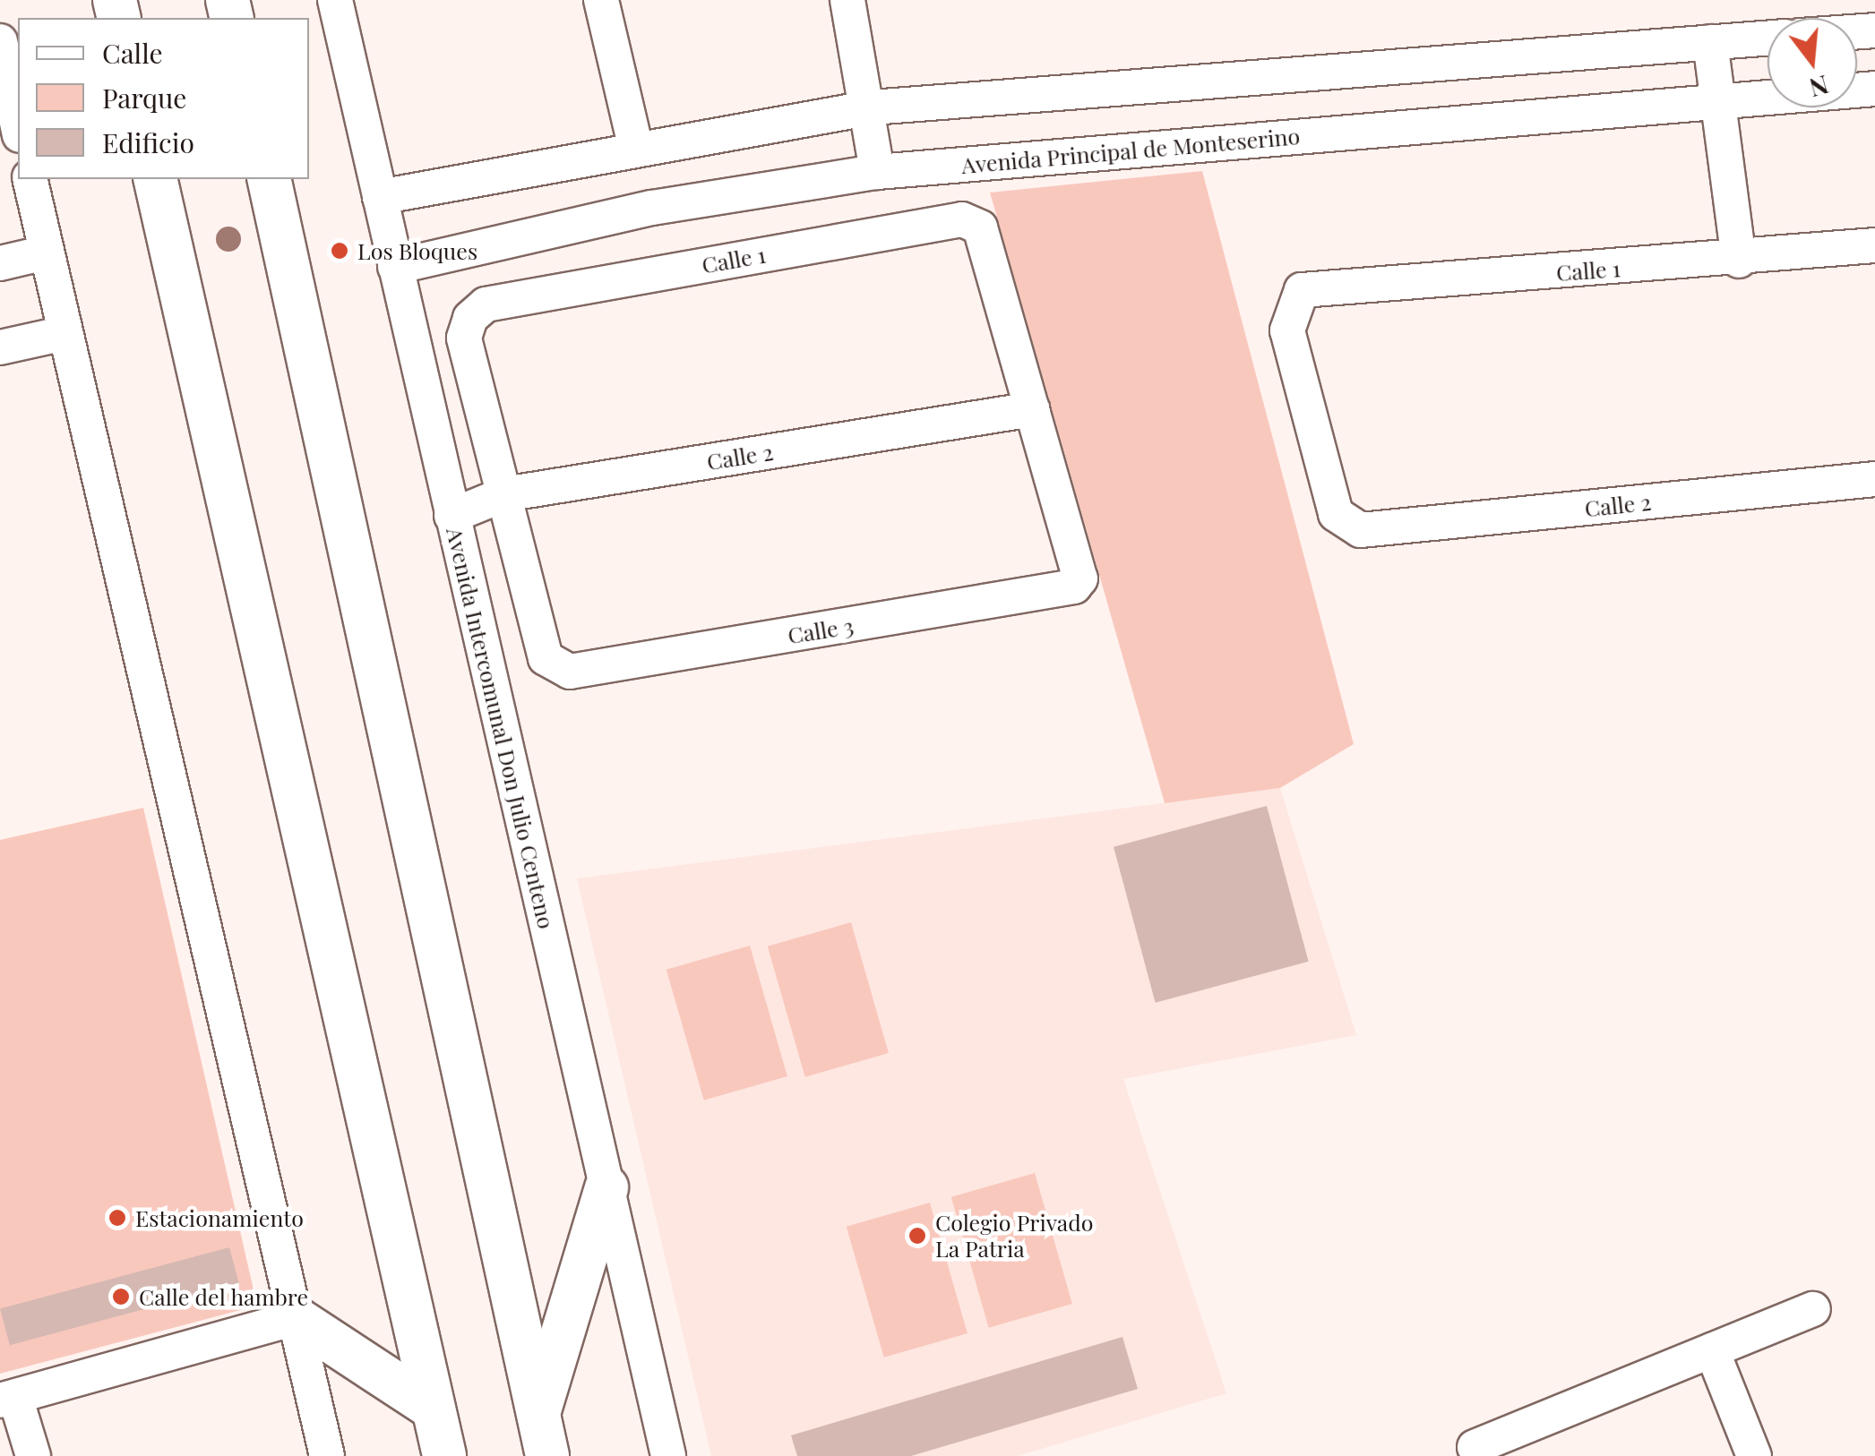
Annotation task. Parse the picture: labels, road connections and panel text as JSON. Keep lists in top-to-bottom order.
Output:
{
  "streets": {
    "street": [
      "Avenida Principal de Monteserino",
      "Calle 1",
      "Calle 2",
      "Calle 3",
      "Avenida Intercomunal Don Julio Centeno"
    ]
  },
  "crossings": [
    ["Avenida Principal de Monteserino", "Avenida Intercomunal Don Julio Centeno"],
    ["Calle 1", "Calle 2"],
    ["Calle 1", "Calle 3"],
    ["Calle 2", "Calle 3"],
    ["Calle 2", "Avenida Intercomunal Don Julio Centeno"]
  ],
  "places": [
    "Los Bloques",
    "Estacionamiento",
    "Colegio Privado La Patria",
    "Calle del hambre"
  ],
  "legend": ["Calle", "Parque", "Edificio"],
  "north": "bottom"
}
